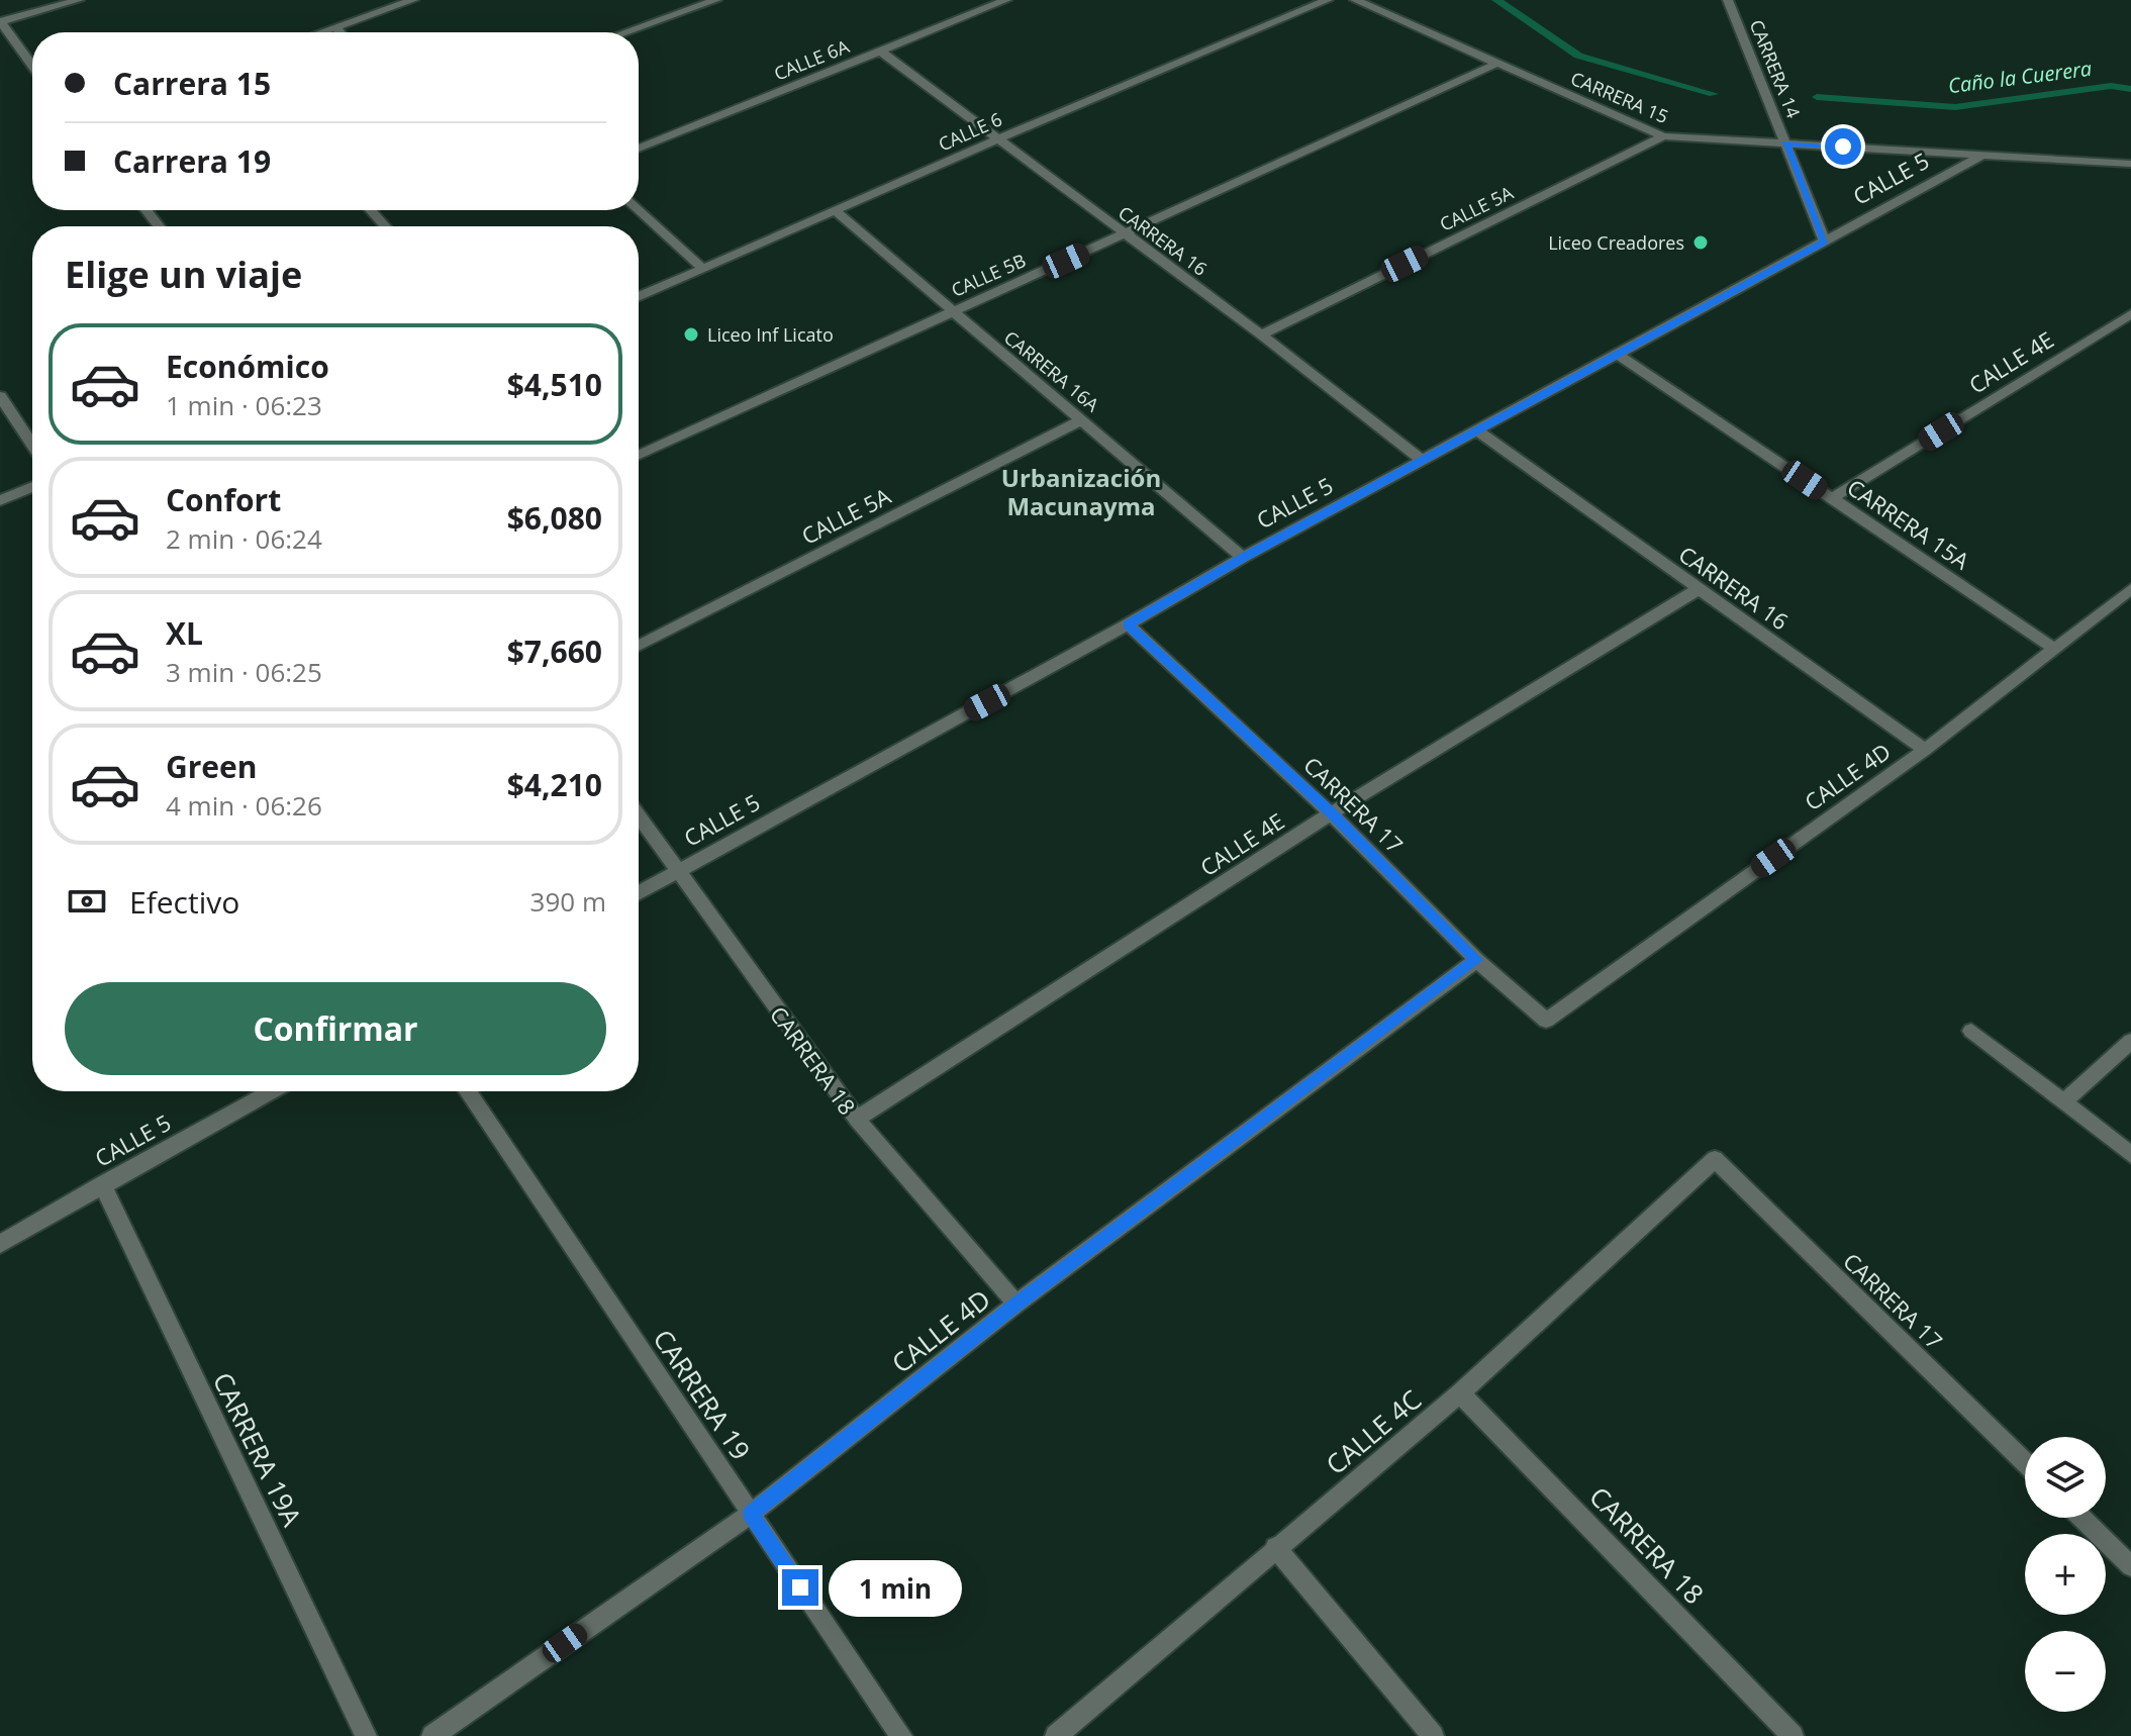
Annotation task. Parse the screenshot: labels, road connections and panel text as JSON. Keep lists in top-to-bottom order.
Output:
{
  "streets": {
    "street": [
      "CALLE 6A",
      "CARRERA 14",
      "CARRERA 15",
      "CALLE 6",
      "CALLE 5",
      "CALLE 5A",
      "CARRERA 16",
      "CALLE 5B",
      "CALLE 4E",
      "CARRERA 16A",
      "CARRERA 15A",
      "CALLE 4D",
      "CARRERA 17",
      "CARRERA 18",
      "CARRERA 19",
      "CALLE 4C",
      "CARRERA 19A"
    ]
  },
  "crossings": [
    ["CALLE 6A", "CARRERA 16"],
    ["CARRERA 14", "CARRERA 15"],
    ["CARRERA 14", "CALLE 5"],
    ["CARRERA 15", "CALLE 5"],
    ["CARRERA 15", "CALLE 5A"],
    ["CARRERA 15", "CALLE 5B"],
    ["CALLE 6", "CARRERA 16"],
    ["CALLE 6", "CARRERA 16A"],
    ["CALLE 5", "CARRERA 16"],
    ["CALLE 5", "CARRERA 16A"],
    ["CALLE 5", "CARRERA 15A"],
    ["CALLE 5", "CARRERA 17"],
    ["CALLE 5", "CARRERA 18"],
    ["CALLE 5", "CARRERA 19A"],
    ["CALLE 5A", "CARRERA 16"],
    ["CALLE 5A", "CARRERA 16A"],
    ["CARRERA 16", "CALLE 5B"],
    ["CARRERA 16", "CALLE 4E"],
    ["CARRERA 16", "CALLE 4D"],
    ["CALLE 5B", "CARRERA 16A"],
    ["CALLE 4E", "CARRERA 15A"],
    ["CALLE 4E", "CARRERA 17"],
    ["CALLE 4E", "CARRERA 18"],
    ["CARRERA 15A", "CALLE 4D"],
    ["CALLE 4D", "CARRERA 17"],
    ["CALLE 4D", "CARRERA 18"],
    ["CALLE 4D", "CARRERA 19"],
    ["CARRERA 17", "CALLE 4C"],
    ["CARRERA 18", "CALLE 4C"]
  ],
  "districts": ["Urbanización Macunayma"],
  "water": ["Caño la Cuerera"],
  "places": ["Liceo Creadores", "Liceo Inf Licato"],
  "page": {
    "banner": ["Carrera 15", "Carrera 19"],
    "heading": "Elige un viaje",
    "list": [
      {
        "name": "Económico",
        "note": "1 min · 06:23",
        "value": "$4,510"
      },
      {
        "name": "Confort",
        "note": "2 min · 06:24",
        "value": "$6,080"
      },
      {
        "name": "XL",
        "note": "3 min · 06:25",
        "value": "$7,660"
      },
      {
        "name": "Green",
        "note": "4 min · 06:26",
        "value": "$4,210"
      }
    ],
    "pay": ["Efectivo", "390 m"],
    "buttons": "Confirmar",
    "map_buttons": ["+", "−"],
    "bubble": "1 min"
  }
}
